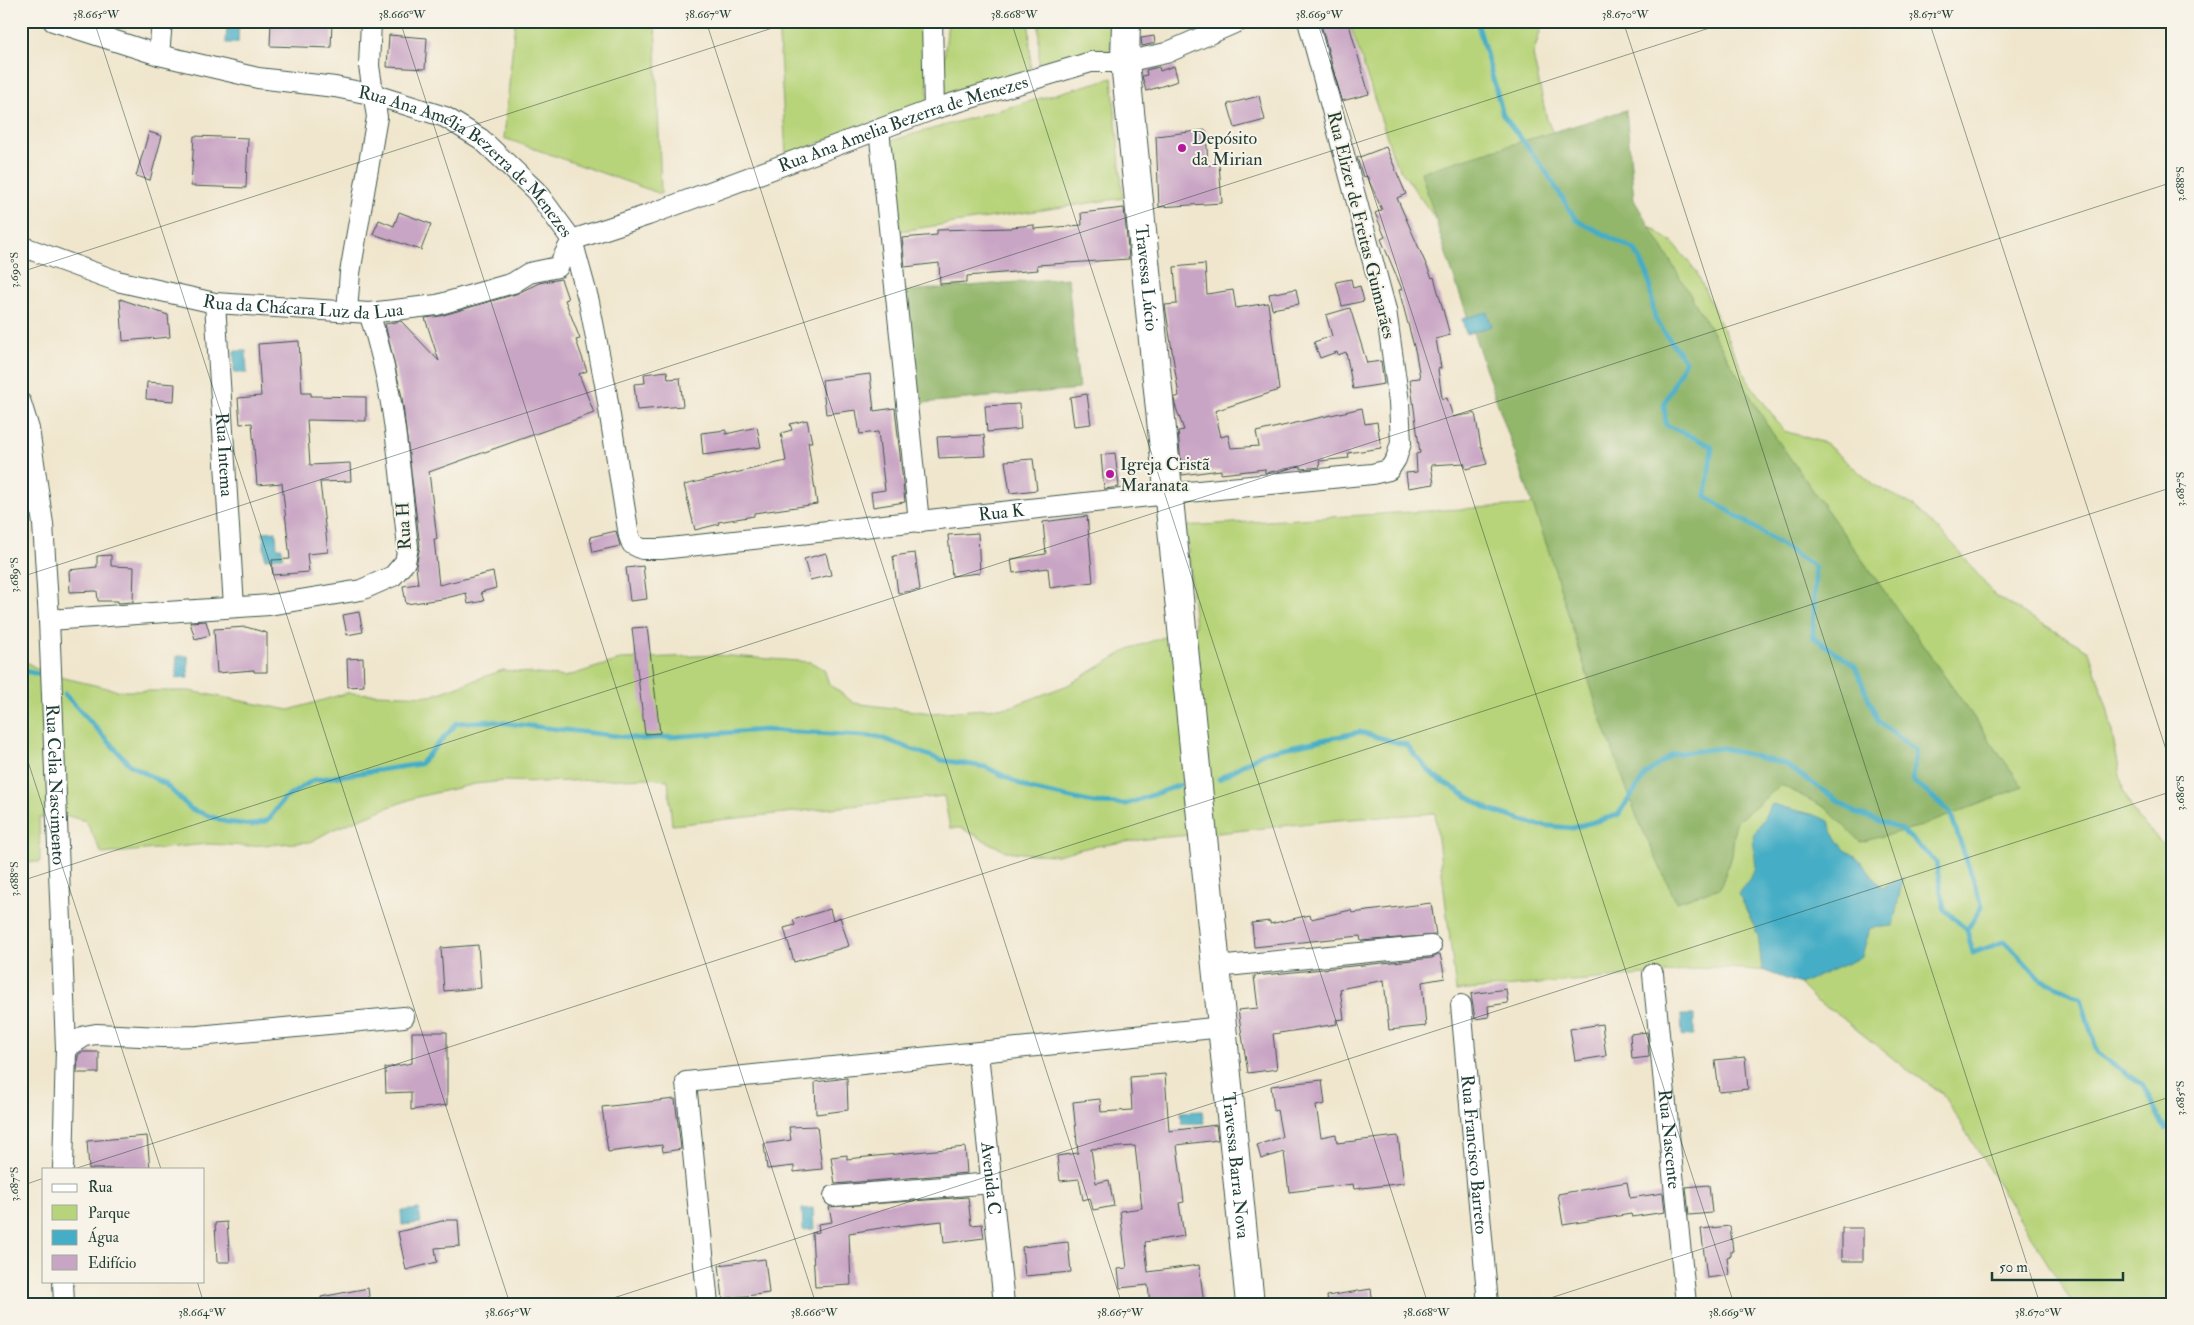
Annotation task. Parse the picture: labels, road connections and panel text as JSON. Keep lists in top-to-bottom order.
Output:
{
  "streets": {
    "street": [
      "Rua Ana Amelia Bezerra de Menezes",
      "Rua Ana Amélia Bezerra de Menezes",
      "Rua Elizer de Freitas Guimarães",
      "Travessa Lúcio",
      "Rua da Chácara Luz da Lua",
      "Rua Intema",
      "Rua K",
      "Rua H",
      "Rua Celia Nascimento",
      "Rua Nascente",
      "Rua Francisco Barreto",
      "Travessa Barra Nova",
      "Avenida C"
    ]
  },
  "crossings": [
    ["Rua Ana Amelia Bezerra de Menezes", "Rua Ana Amélia Bezerra de Menezes"],
    ["Rua Ana Amelia Bezerra de Menezes", "Travessa Lúcio"],
    ["Rua Ana Amelia Bezerra de Menezes", "Rua da Chácara Luz da Lua"],
    ["Rua Ana Amélia Bezerra de Menezes", "Rua da Chácara Luz da Lua"],
    ["Rua Ana Amélia Bezerra de Menezes", "Rua K"],
    ["Rua Elizer de Freitas Guimarães", "Rua K"],
    ["Travessa Lúcio", "Rua K"],
    ["Travessa Lúcio", "Travessa Barra Nova"],
    ["Rua da Chácara Luz da Lua", "Rua Intema"],
    ["Rua da Chácara Luz da Lua", "Rua H"],
    ["Rua Intema", "Rua H"],
    ["Rua H", "Rua Celia Nascimento"]
  ],
  "places": ["Depósito da Mirian", "Igreja Cristã Maranata"],
  "legend": [
    "Rua",
    "Parque",
    "Água",
    "Edifício"
  ],
  "scale_bar": "50 m",
  "coordinates": [
    "38.665°W",
    "38.666°W",
    "38.667°W",
    "38.668°W",
    "38.669°W",
    "38.670°W",
    "38.671°W",
    "3.688°S",
    "3.690°S",
    "3.687°S",
    "3.689°S",
    "3.686°S",
    "3.685°S",
    "38.664°W"
  ]
}
